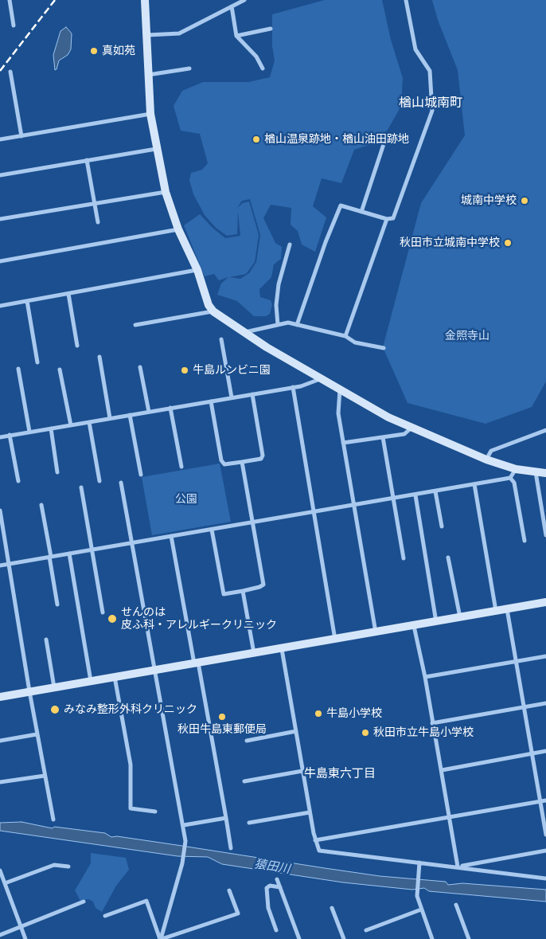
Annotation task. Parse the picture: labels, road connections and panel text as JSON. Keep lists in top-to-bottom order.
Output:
{
  "districts": ["楢山城南町", "牛島東六丁目"],
  "water": ["猿田川"],
  "parks": ["金照寺山", "公園"],
  "places": [
    "真如苑",
    "楢山温泉跡地・楢山油田跡地",
    "城南中学校",
    "秋田市立城南中学校",
    "牛島ルンビニ園",
    "せんのは 皮ふ科・アレルギークリニック",
    "みなみ整形外科クリニック",
    "牛島小学校",
    "秋田牛島東郵便局",
    "秋田市立牛島小学校"
  ]
}
